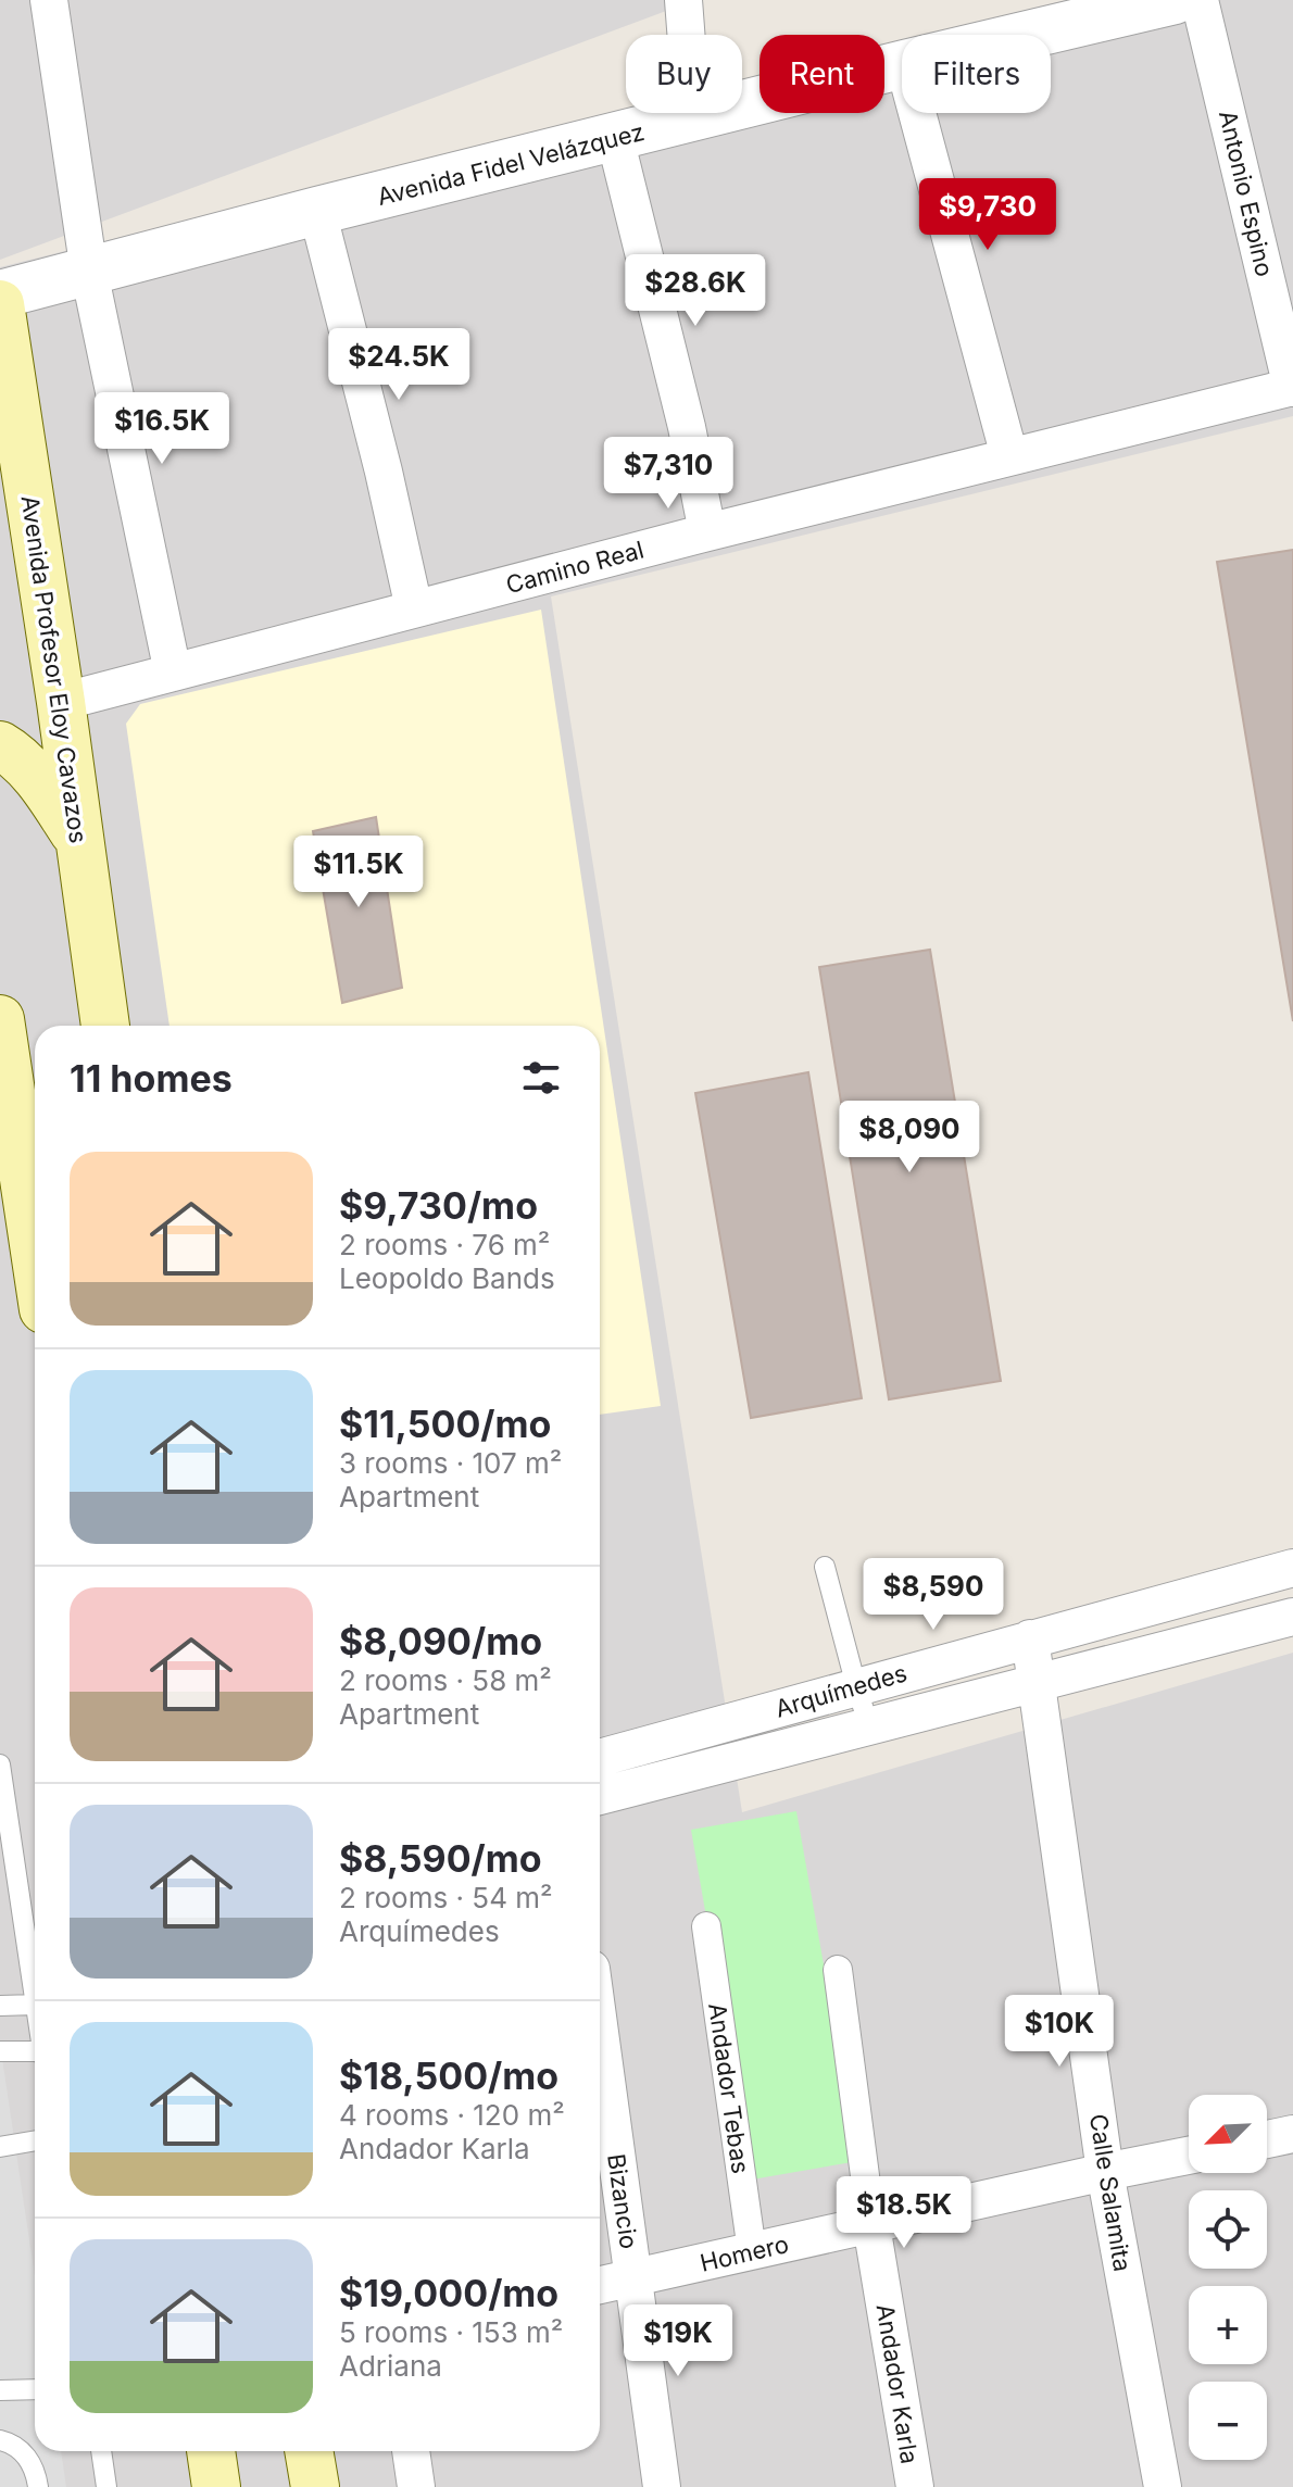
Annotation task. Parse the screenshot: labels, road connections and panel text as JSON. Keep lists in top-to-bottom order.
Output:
{
  "streets": {
    "main road": ["Avenida Profesor Eloy Cavazos"],
    "street": [
      "Avenida Fidel Velázquez",
      "Antonio Espino",
      "Camino Real",
      "Arquímedes",
      "Andador Tebas",
      "Calle Salamita",
      "Bizancio",
      "Homero",
      "Andador Karla"
    ]
  },
  "crossings": [
    ["Antonio Espino", "Camino Real"],
    ["Camino Real", "Avenida Profesor Eloy Cavazos"],
    ["Arquímedes", "Calle Salamita"],
    ["Andador Tebas", "Homero"],
    ["Calle Salamita", "Homero"],
    ["Bizancio", "Homero"],
    ["Homero", "Andador Karla"]
  ],
  "north": "bottom left",
  "page": {
    "chip": ["Buy", "Rent", "Filters"],
    "price": [
      "$9,730",
      "$28.6K",
      "$24.5K",
      "$16.5K",
      "$7,310",
      "$11.5K",
      "$8,090",
      "$8,590",
      "$10K",
      "$18.5K",
      "$19K"
    ],
    "heading": "11 homes",
    "list": [
      {
        "name": "$9,730/mo",
        "note": "2 rooms · 76 m² · Leopoldo Bands"
      },
      {
        "name": "$11,500/mo",
        "note": "3 rooms · 107 m² · Apartment"
      },
      {
        "name": "$8,090/mo",
        "note": "2 rooms · 58 m² · Apartment"
      },
      {
        "name": "$8,590/mo",
        "note": "2 rooms · 54 m² · Arquímedes"
      },
      {
        "name": "$18,500/mo",
        "note": "4 rooms · 120 m² · Andador Karla"
      },
      {
        "name": "$19,000/mo",
        "note": "5 rooms · 153 m² · Adriana"
      }
    ],
    "map_buttons": ["+", "−"]
  }
}
